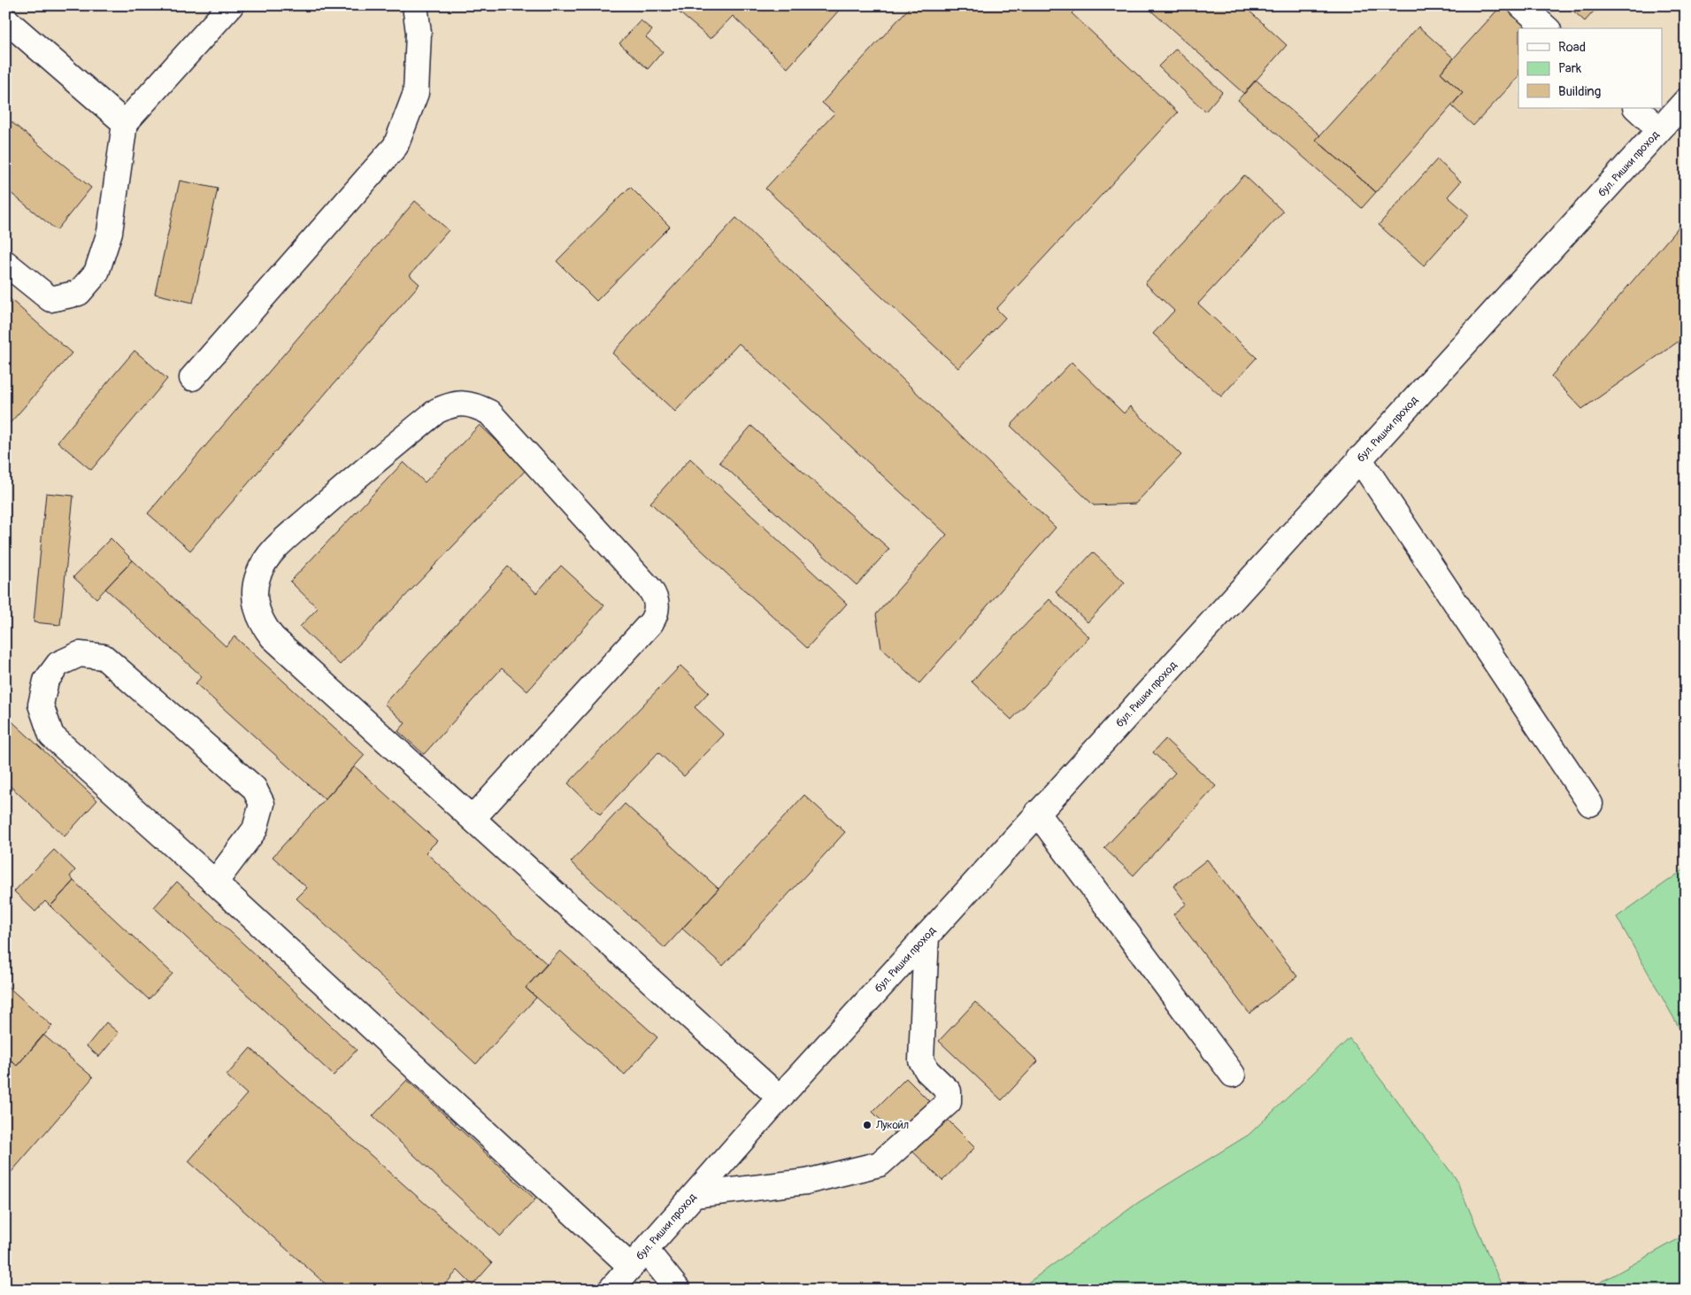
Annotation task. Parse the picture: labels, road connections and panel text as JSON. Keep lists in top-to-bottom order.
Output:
{
  "streets": {
    "main road": ["бул. Ришки проход"]
  },
  "places": ["Лукойл"],
  "legend": ["Road", "Park", "Building"]
}
